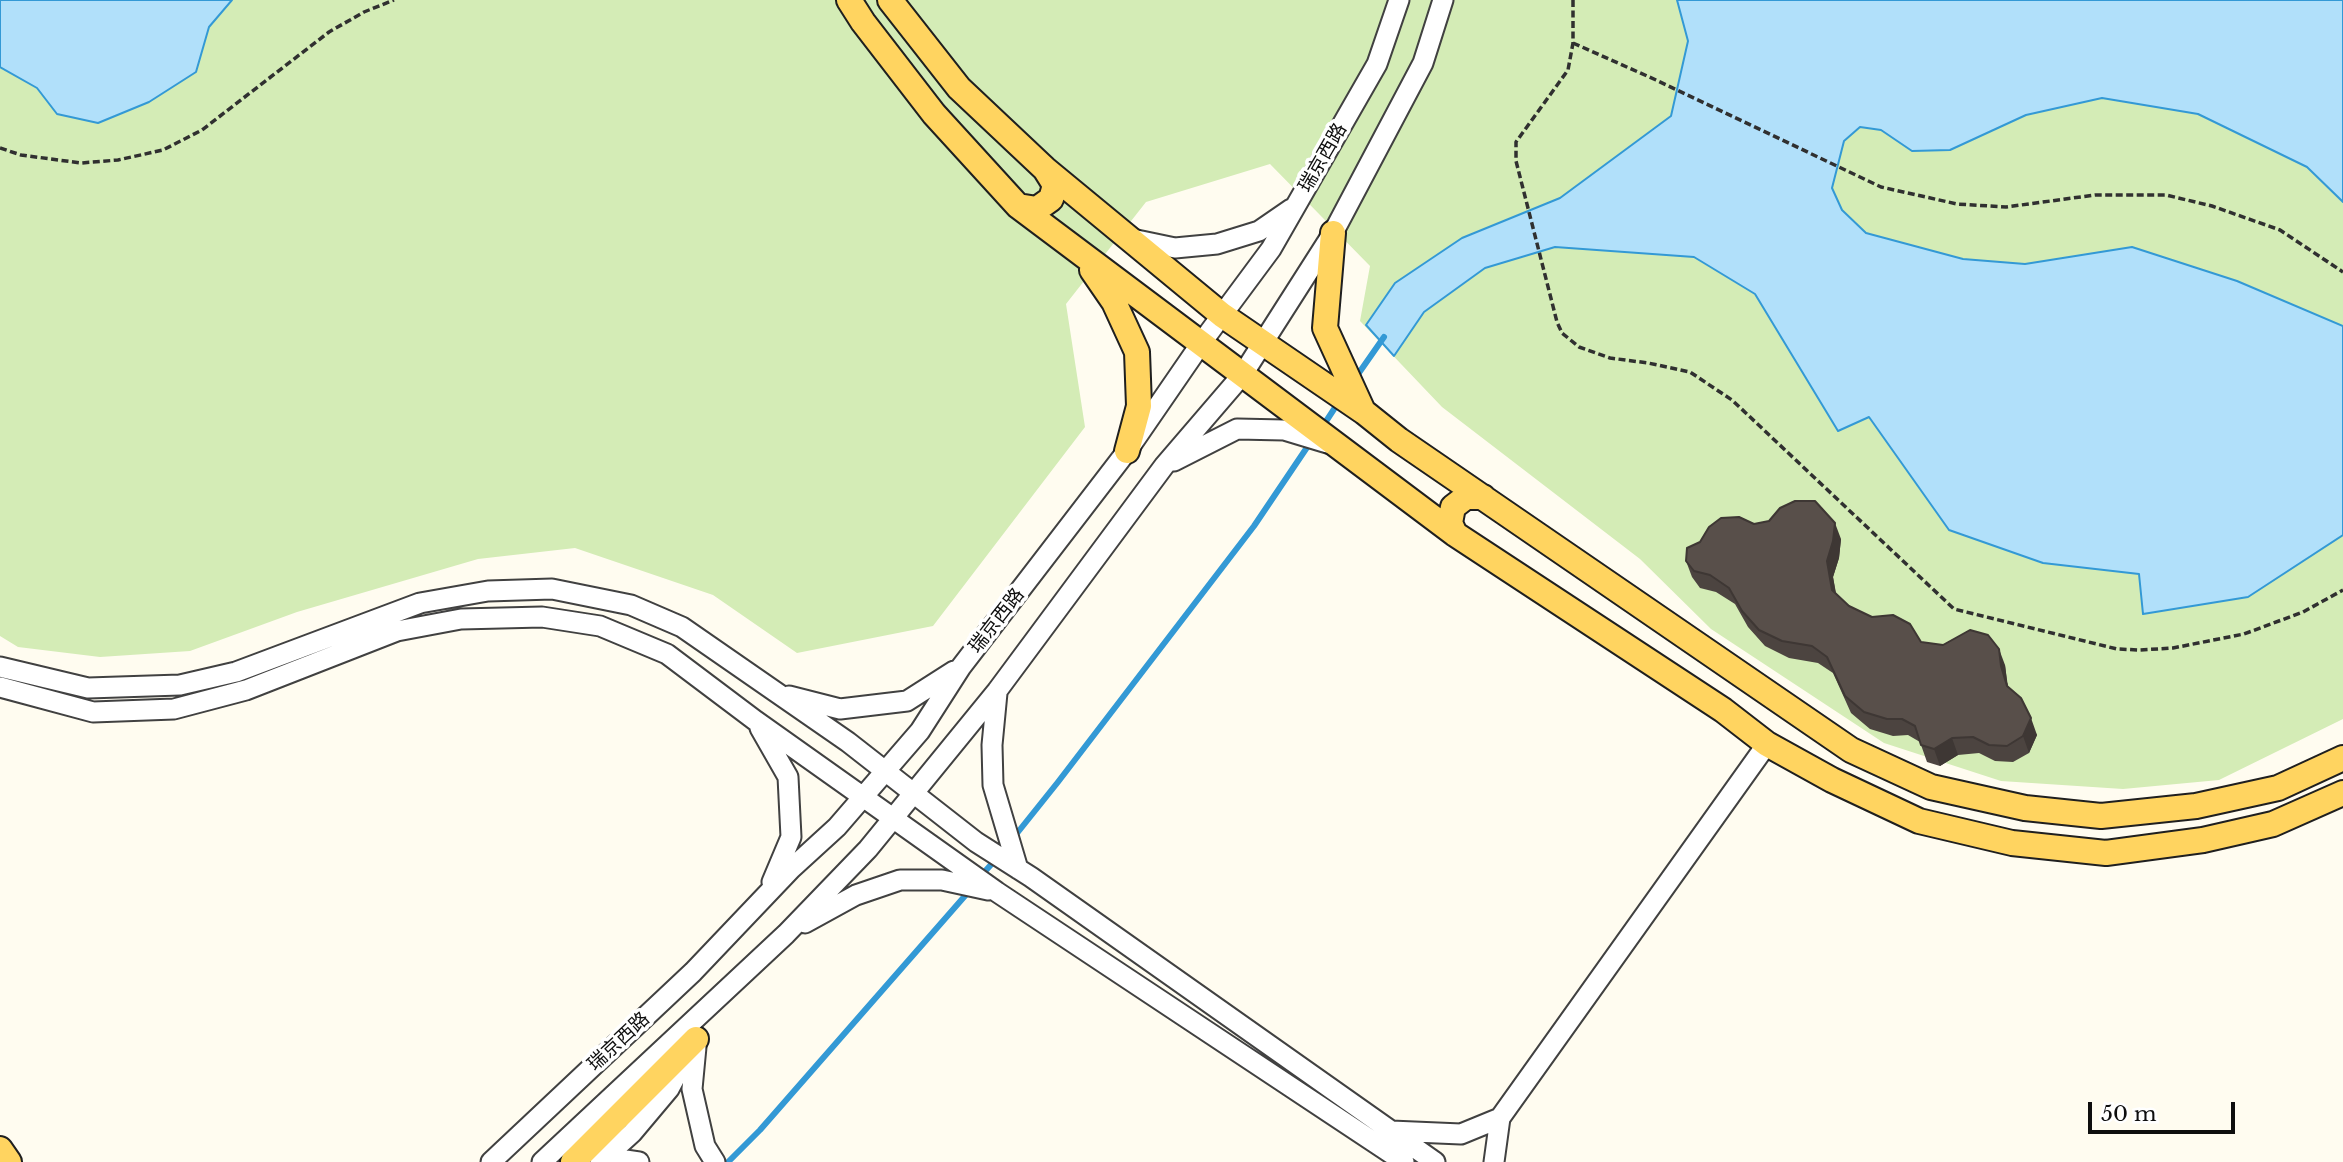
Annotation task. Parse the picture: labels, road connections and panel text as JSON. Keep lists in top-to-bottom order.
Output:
{
  "streets": {
    "street": ["瑞京西路"]
  },
  "scale_bar": "50 m"
}
